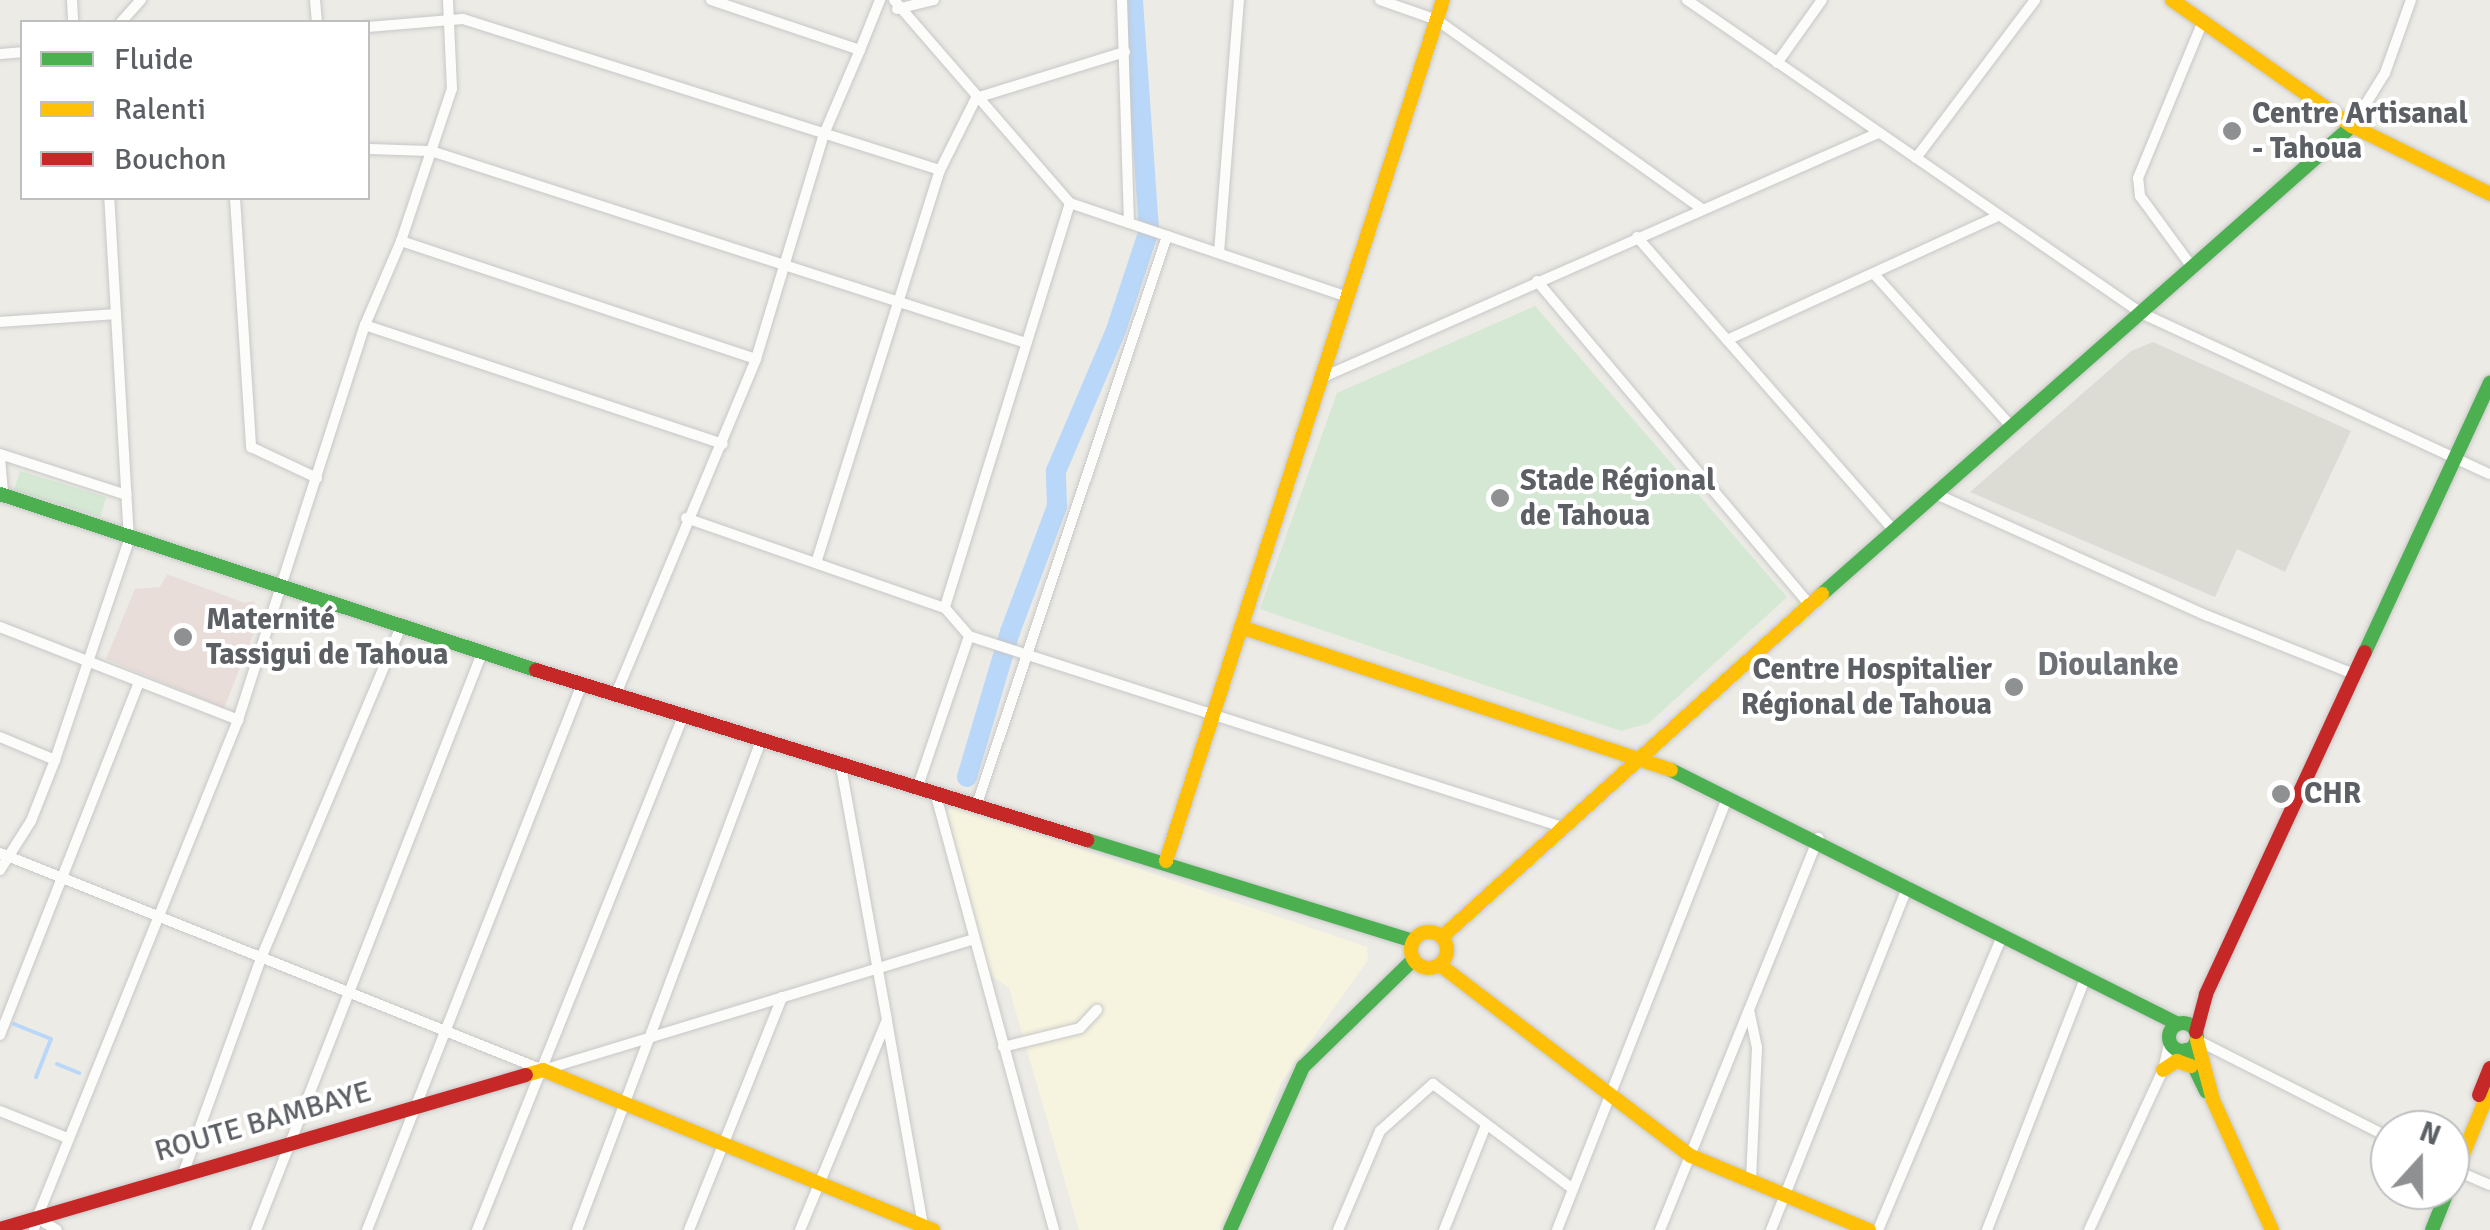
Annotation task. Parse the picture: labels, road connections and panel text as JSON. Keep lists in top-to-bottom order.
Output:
{
  "streets": {
    "street": ["ROUTE BAMBAYE"]
  },
  "districts": ["Dioulanke"],
  "places": [
    "Centre Artisanal - Tahoua",
    "Stade Régional de Tahoua",
    "Maternité Tassigui de Tahoua",
    "Centre Hospitalier Régional de Tahoua",
    "CHR"
  ],
  "legend": ["Fluide", "Ralenti", "Bouchon"],
  "north": "top"
}
